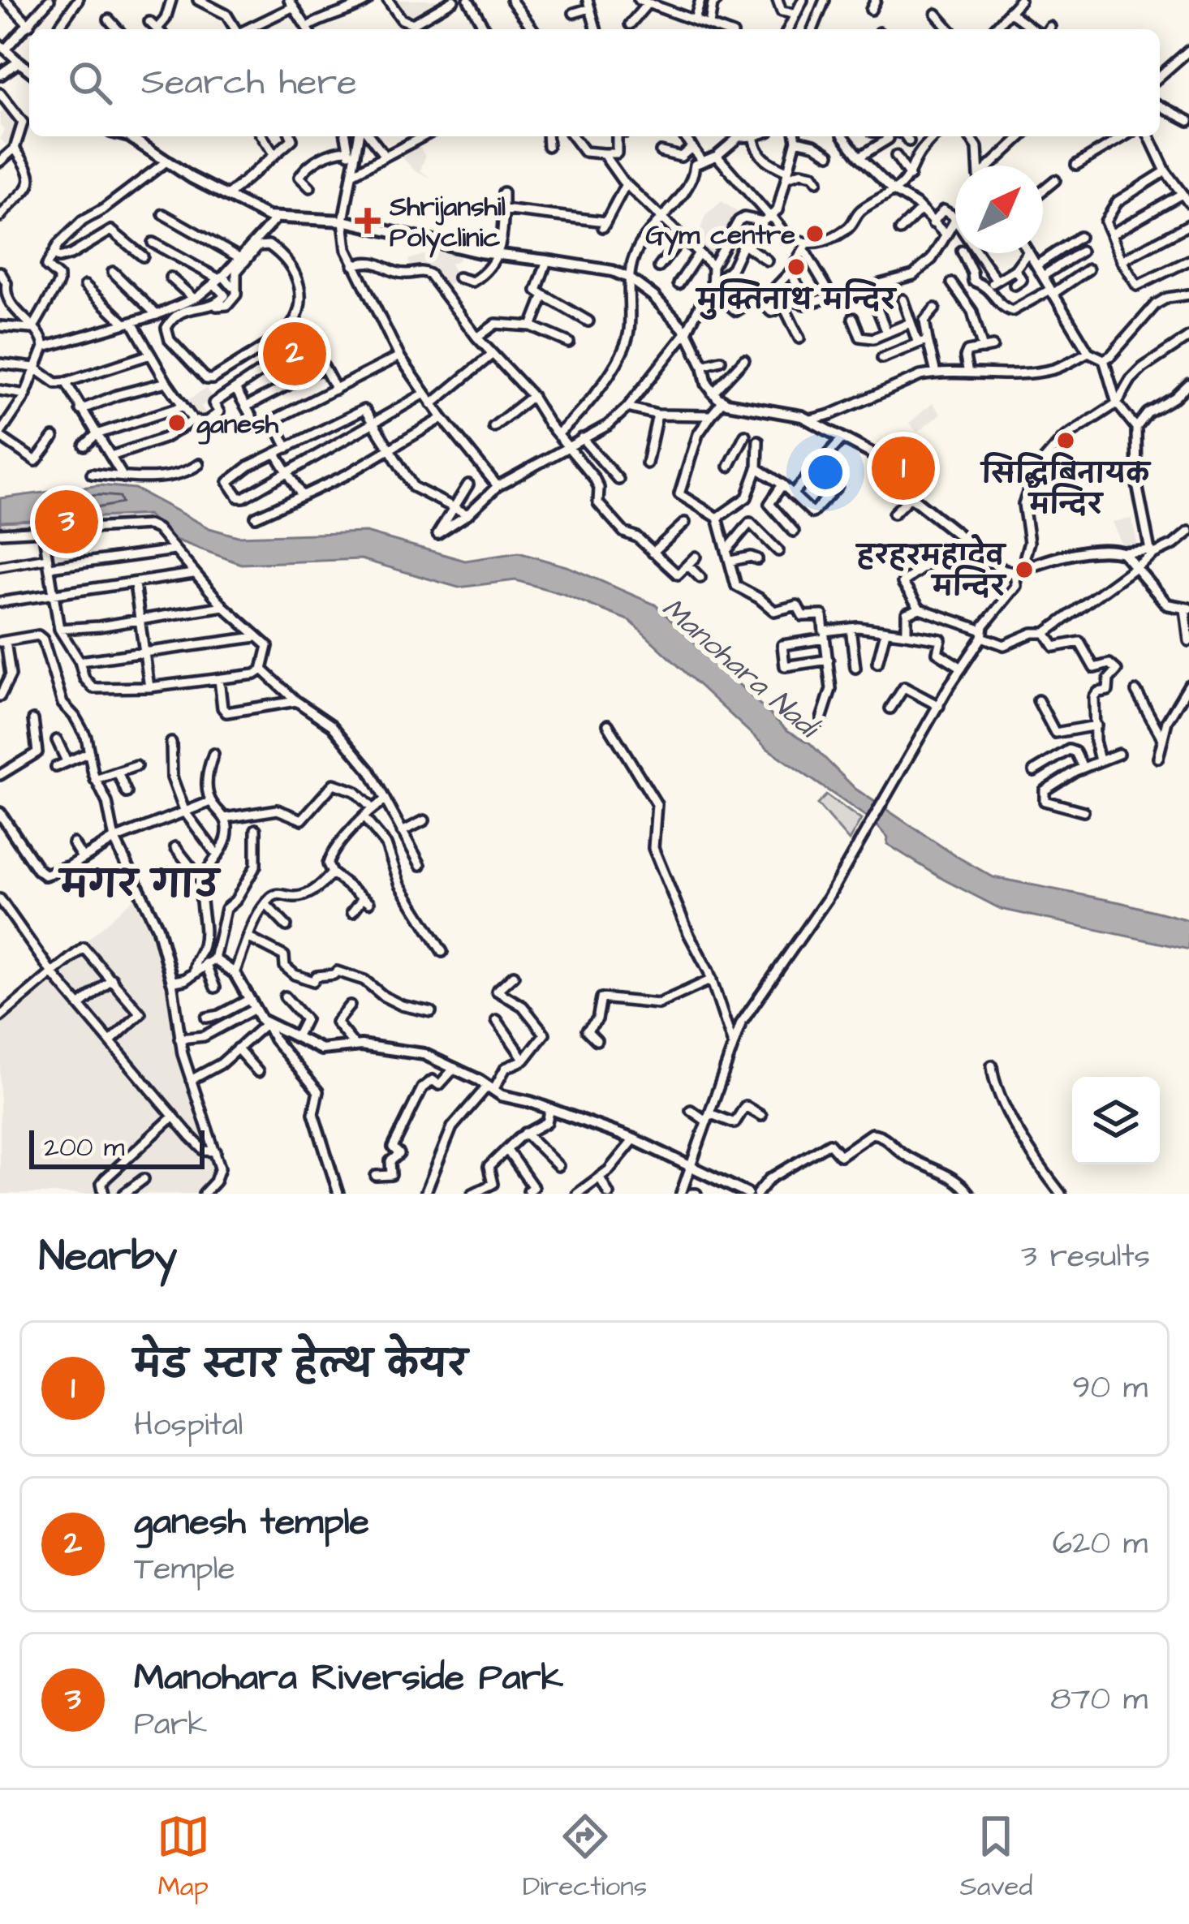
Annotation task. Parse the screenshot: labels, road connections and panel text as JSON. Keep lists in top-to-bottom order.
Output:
{
  "districts": ["मगर गाउ"],
  "water": ["Manohara Nadi"],
  "places": {
    "health": ["Shrijanshil Polyclinic"],
    "other": [
      "Gym centre",
      "मुक्तिनाथ मन्दिर",
      "ganesh",
      "सिद्धिबिनायक मन्दिर",
      "हरहरमहादेव मन्दिर"
    ]
  },
  "scale_bar": "200 m",
  "north": "top right",
  "page": {
    "search": "Search here",
    "pins": ["2", "1", "3"],
    "scale": "200 m",
    "heading": ["Nearby", "3 results"],
    "list": [
      {
        "mark": "1",
        "name": "मेड स्टार हेल्थ केयर",
        "note": "Hospital",
        "value": "90 m"
      },
      {
        "mark": "2",
        "name": "ganesh temple",
        "note": "Temple",
        "value": "620 m"
      },
      {
        "mark": "3",
        "name": "Manohara Riverside Park",
        "note": "Park",
        "value": "870 m"
      }
    ],
    "nav": ["Map", "Directions", "Saved"]
  }
}
